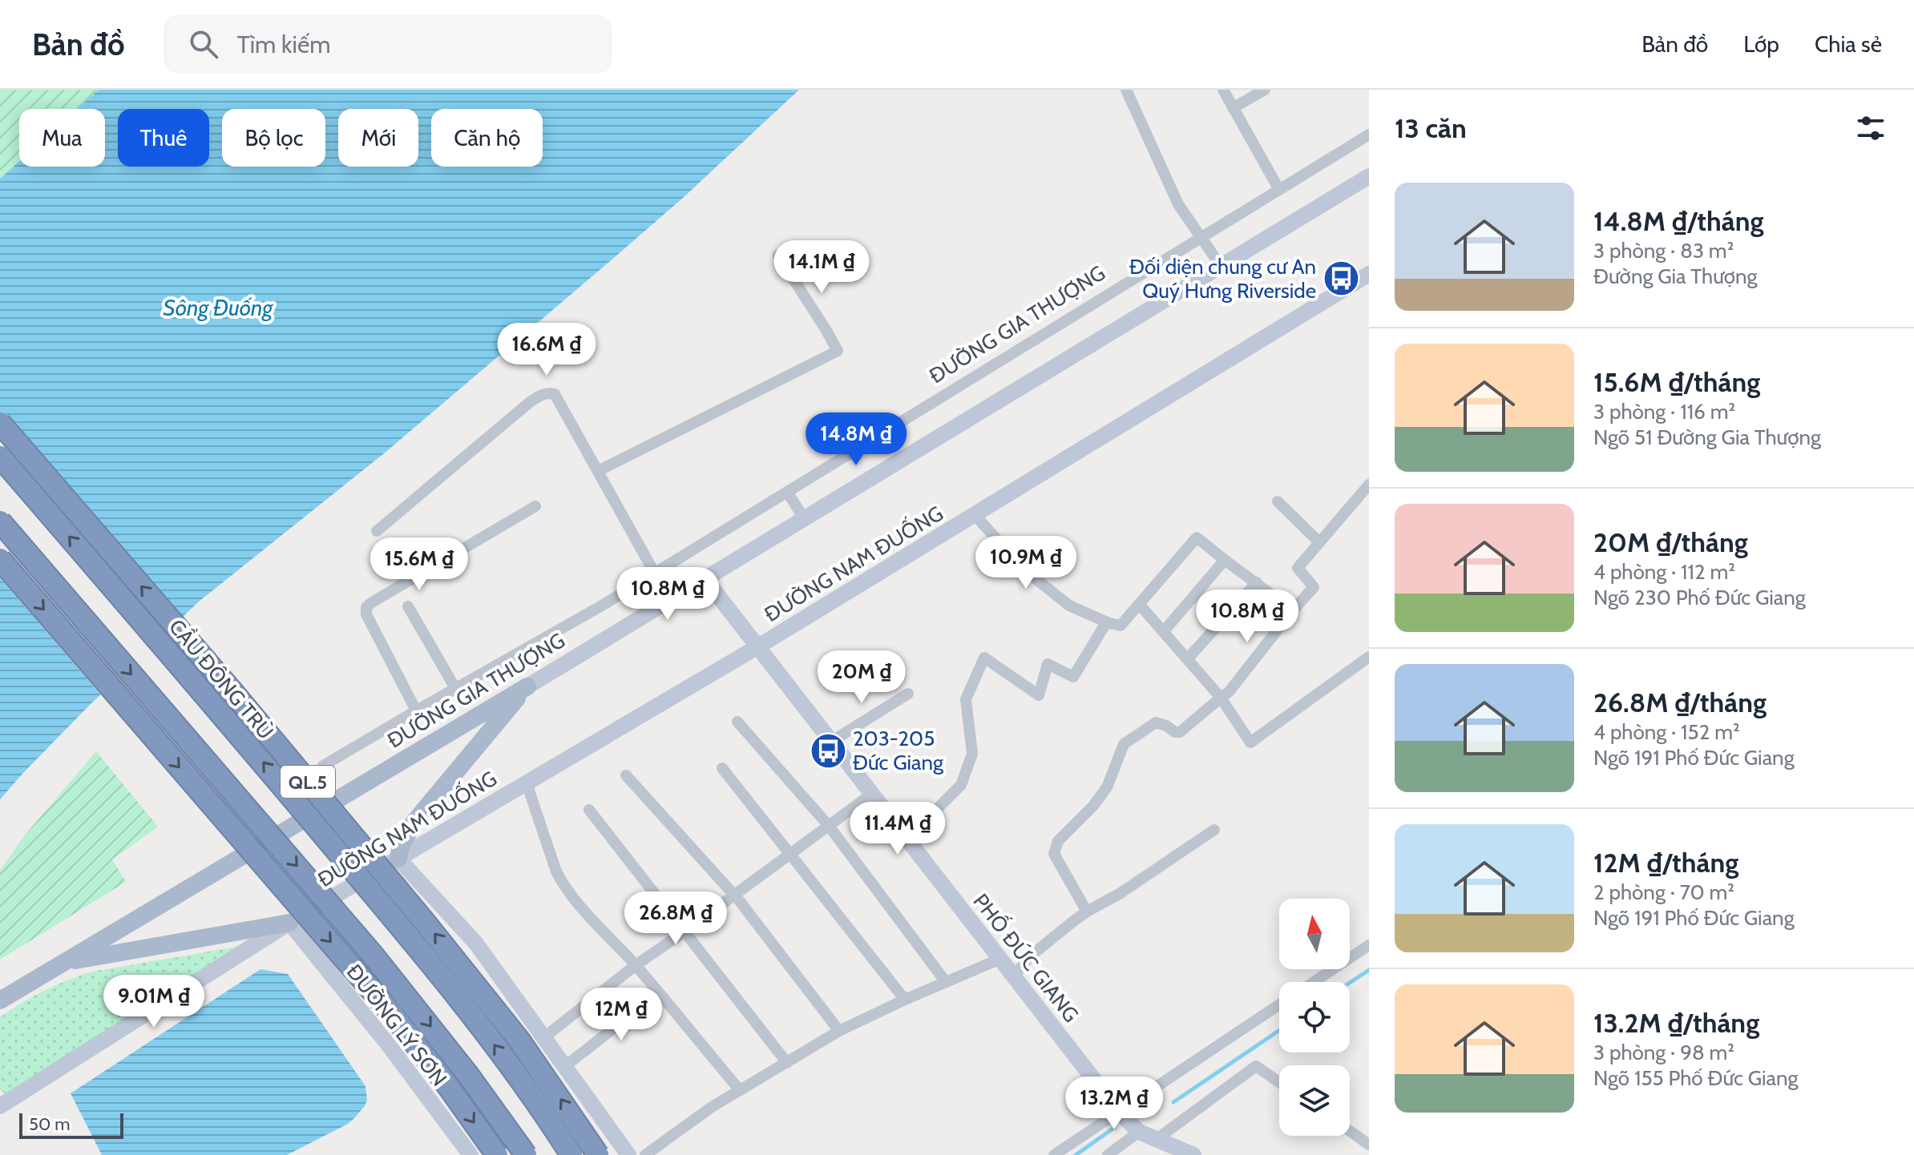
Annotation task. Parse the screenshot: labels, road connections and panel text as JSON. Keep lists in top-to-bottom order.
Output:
{
  "streets": {
    "highway": ["CẦU ĐÔNG TRÙ", "QL.5"],
    "main road": ["ĐƯỜNG GIA THƯỢNG"],
    "street": ["ĐƯỜNG NAM ĐUỐNG", "PHỐ ĐỨC GIANG", "ĐƯỜNG LÝ SƠN"]
  },
  "crossings": [
    ["ĐƯỜNG GIA THƯỢNG", "PHỐ ĐỨC GIANG"],
    ["ĐƯỜNG NAM ĐUỐNG", "PHỐ ĐỨC GIANG"],
    ["ĐƯỜNG NAM ĐUỐNG", "ĐƯỜNG LÝ SƠN"]
  ],
  "water": ["Sông Đuống"],
  "places": {
    "bus stop": ["Đối diện chung cư An Quý Hưng Riverside", "203-205 Đức Giang"]
  },
  "scale_bar": "50 m",
  "north": "top",
  "page": {
    "header": "Bản đồ",
    "search": "Tìm kiếm",
    "nav": ["Bản đồ", "Lớp", "Chia sẻ"],
    "heading": "13 căn",
    "chip": [
      "Mua",
      "Thuê",
      "Bộ lọc",
      "Mới",
      "Căn hộ"
    ],
    "list": [
      {
        "name": "14.8M ₫/tháng",
        "note": "3 phòng · 83 m² · Đường Gia Thượng"
      },
      {
        "name": "15.6M ₫/tháng",
        "note": "3 phòng · 116 m² · Ngõ 51 Đường Gia Thượng"
      },
      {
        "name": "20M ₫/tháng",
        "note": "4 phòng · 112 m² · Ngõ 230 Phố Đức Giang"
      },
      {
        "name": "26.8M ₫/tháng",
        "note": "4 phòng · 152 m² · Ngõ 191 Phố Đức Giang"
      },
      {
        "name": "12M ₫/tháng",
        "note": "2 phòng · 70 m² · Ngõ 191 Phố Đức Giang"
      },
      {
        "name": "13.2M ₫/tháng",
        "note": "3 phòng · 98 m² · Ngõ 155 Phố Đức Giang"
      }
    ],
    "price": [
      "14.1M ₫",
      "16.6M ₫",
      "14.8M ₫",
      "10.9M ₫",
      "15.6M ₫",
      "10.8M ₫",
      "10.8M ₫",
      "20M ₫",
      "11.4M ₫",
      "26.8M ₫",
      "9.01M ₫",
      "12M ₫",
      "13.2M ₫"
    ],
    "scale": "50 m"
  }
}
